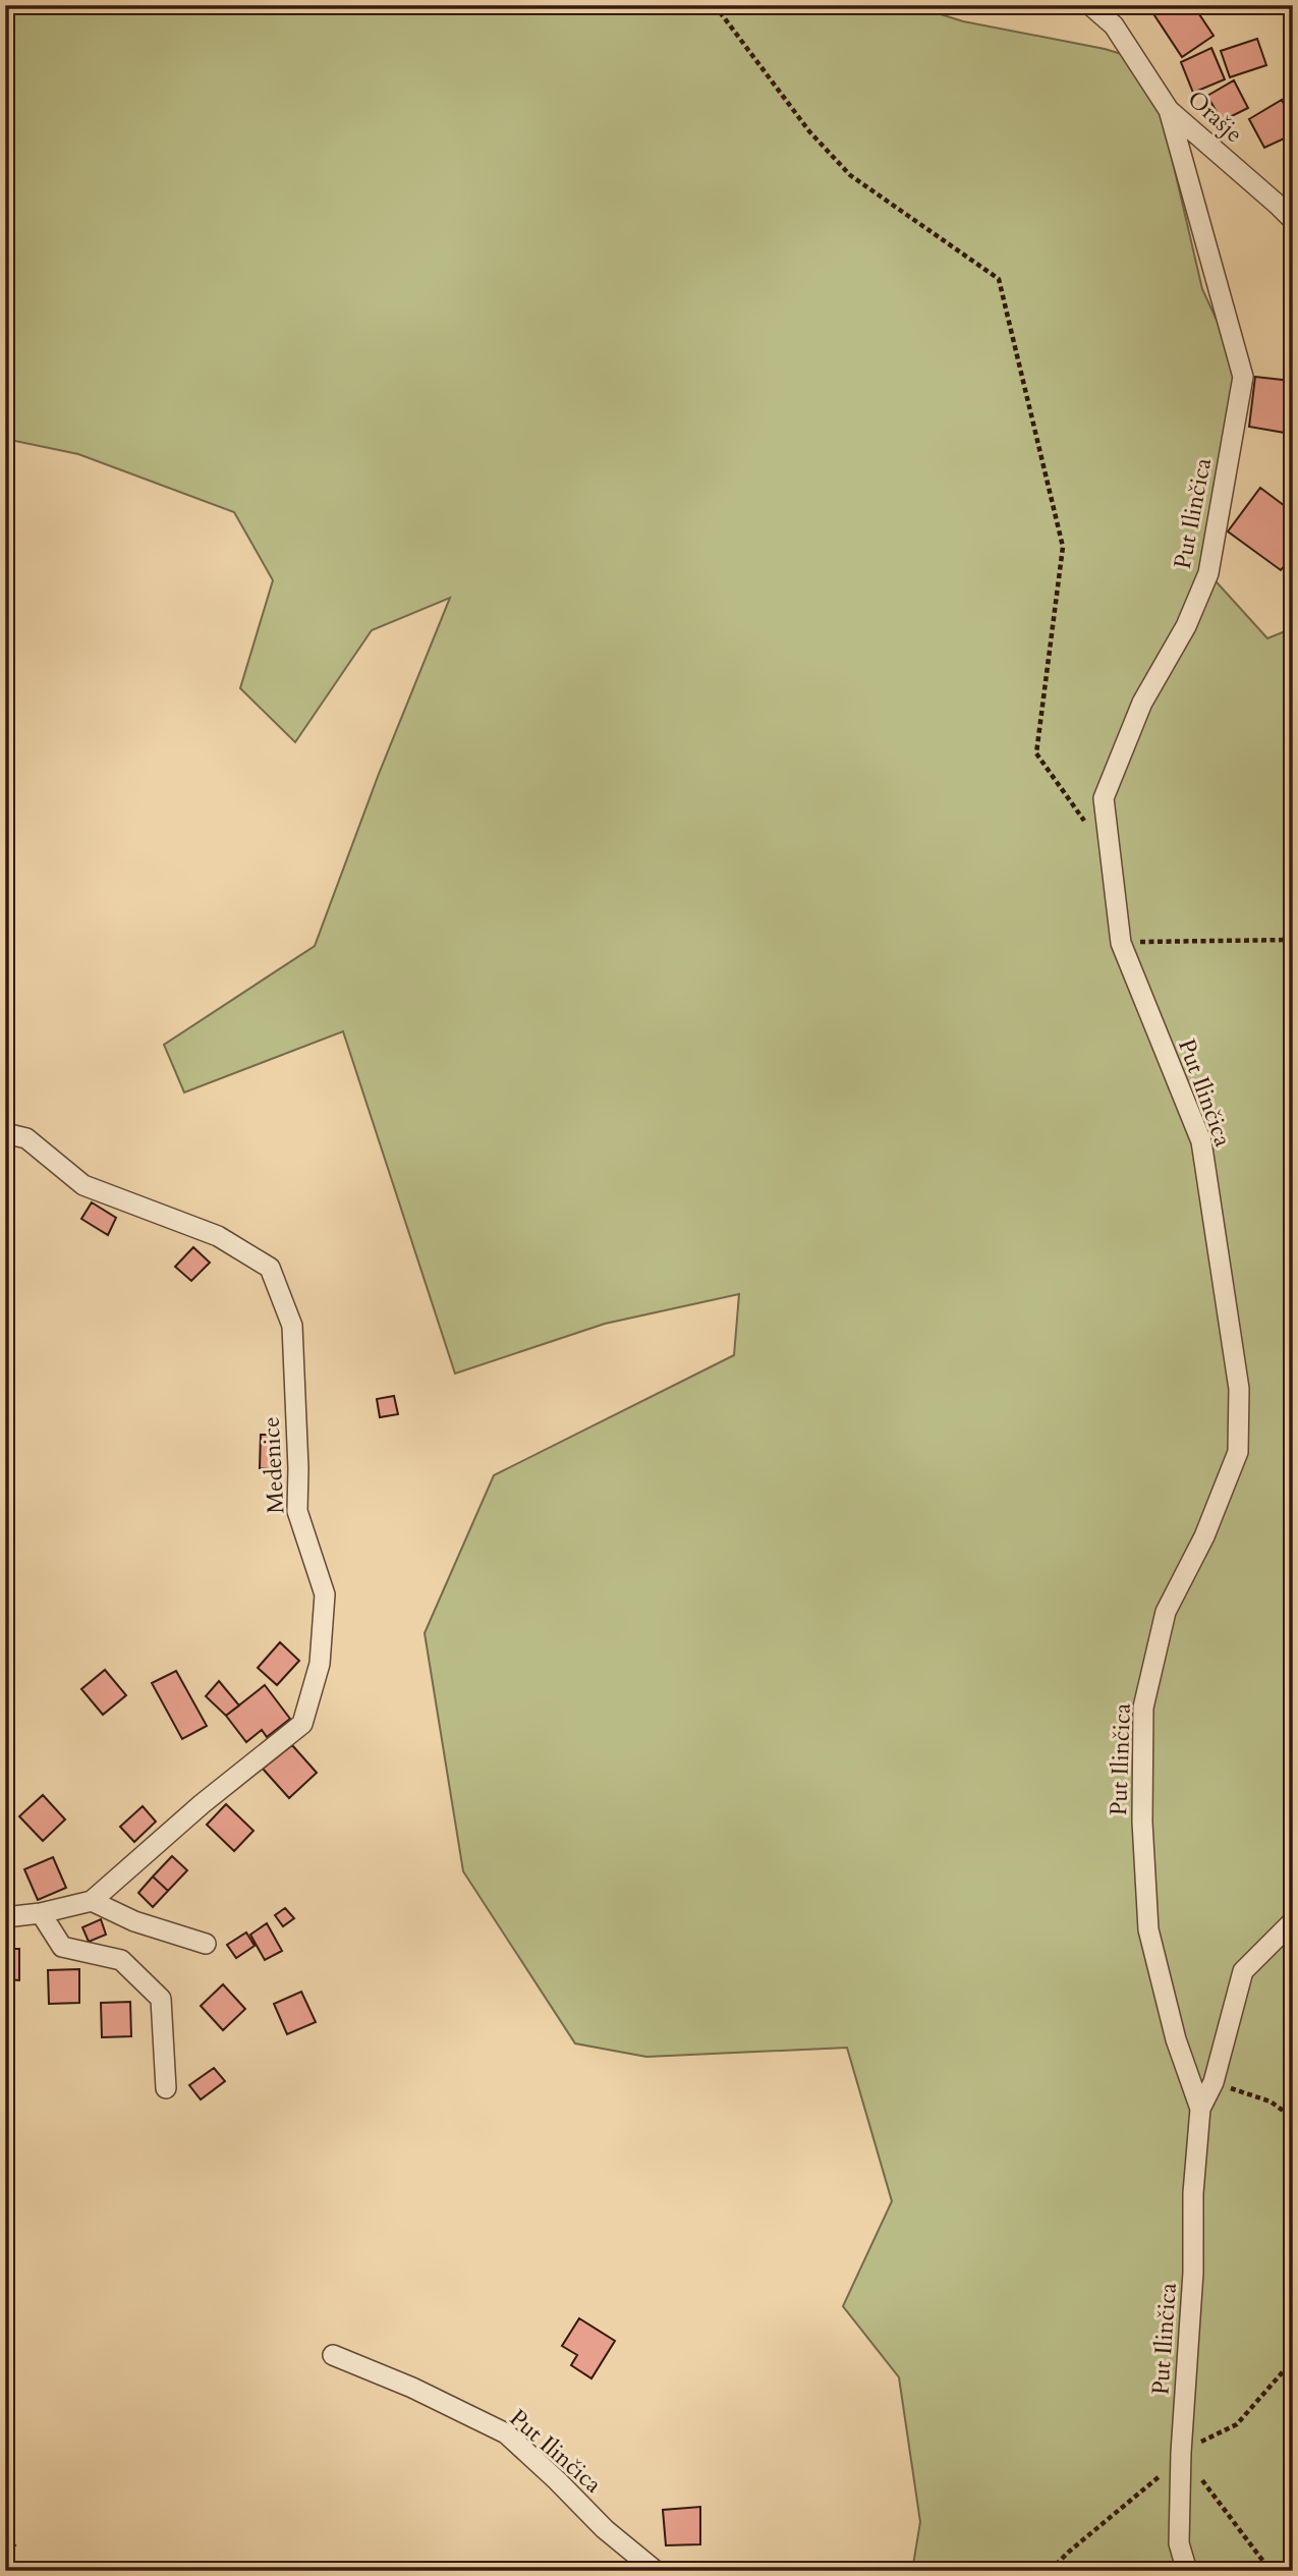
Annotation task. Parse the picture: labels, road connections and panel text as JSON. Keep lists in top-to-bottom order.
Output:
{
  "streets": {
    "street": ["Orašje", "Put Ilinčica", "Medenice"]
  },
  "crossings": [
    ["Orašje", "Put Ilinčica"]
  ]
}
